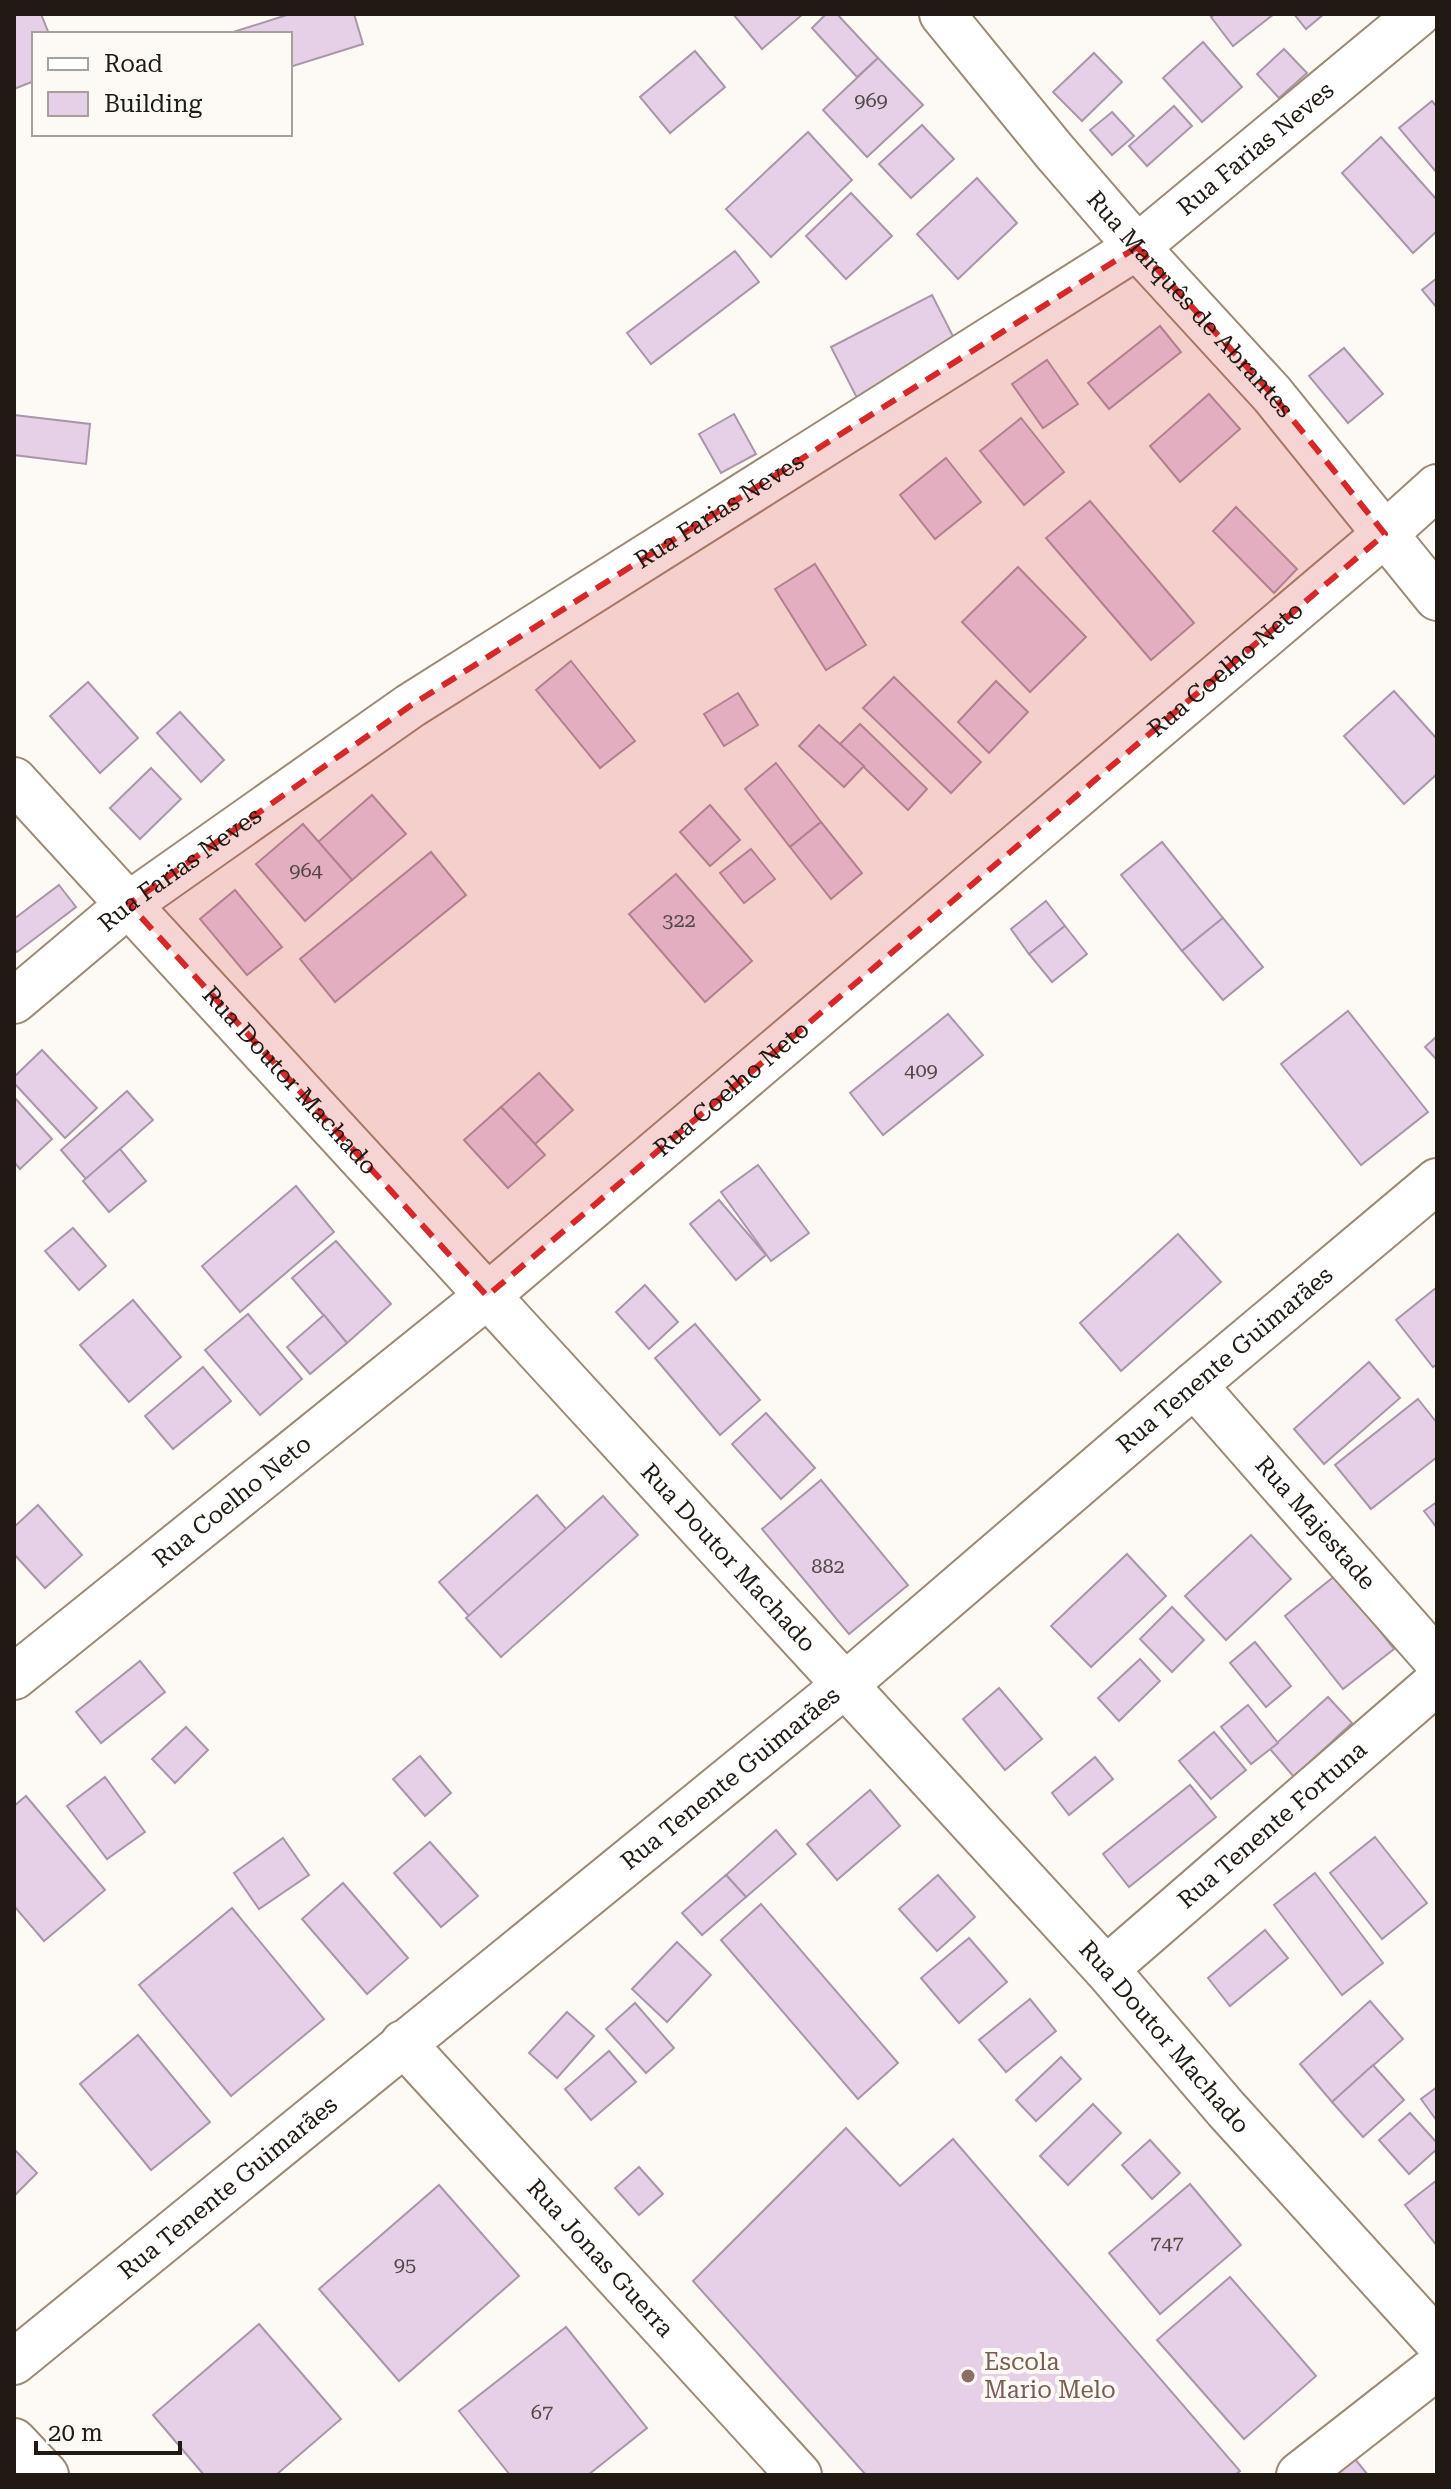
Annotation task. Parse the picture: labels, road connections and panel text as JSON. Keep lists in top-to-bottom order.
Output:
{
  "streets": {
    "street": [
      "Rua Farias Neves",
      "Rua Marquês de Abrantes",
      "Rua Coelho Neto",
      "Rua Doutor Machado",
      "Rua Tenente Guimarães",
      "Rua Majestade",
      "Rua Tenente Fortuna",
      "Rua Jonas Guerra"
    ]
  },
  "crossings": [
    ["Rua Farias Neves", "Rua Marquês de Abrantes"],
    ["Rua Farias Neves", "Rua Doutor Machado"],
    ["Rua Marquês de Abrantes", "Rua Coelho Neto"],
    ["Rua Coelho Neto", "Rua Doutor Machado"],
    ["Rua Doutor Machado", "Rua Tenente Guimarães"],
    ["Rua Doutor Machado", "Rua Tenente Fortuna"],
    ["Rua Tenente Guimarães", "Rua Majestade"],
    ["Rua Tenente Guimarães", "Rua Jonas Guerra"]
  ],
  "places": ["Escola Mario Melo"],
  "house_numbers": [
    "969",
    "964",
    "322",
    "409",
    "882",
    "747",
    "95",
    "67"
  ],
  "legend": ["Road", "Building"],
  "scale_bar": "20 m"
}
